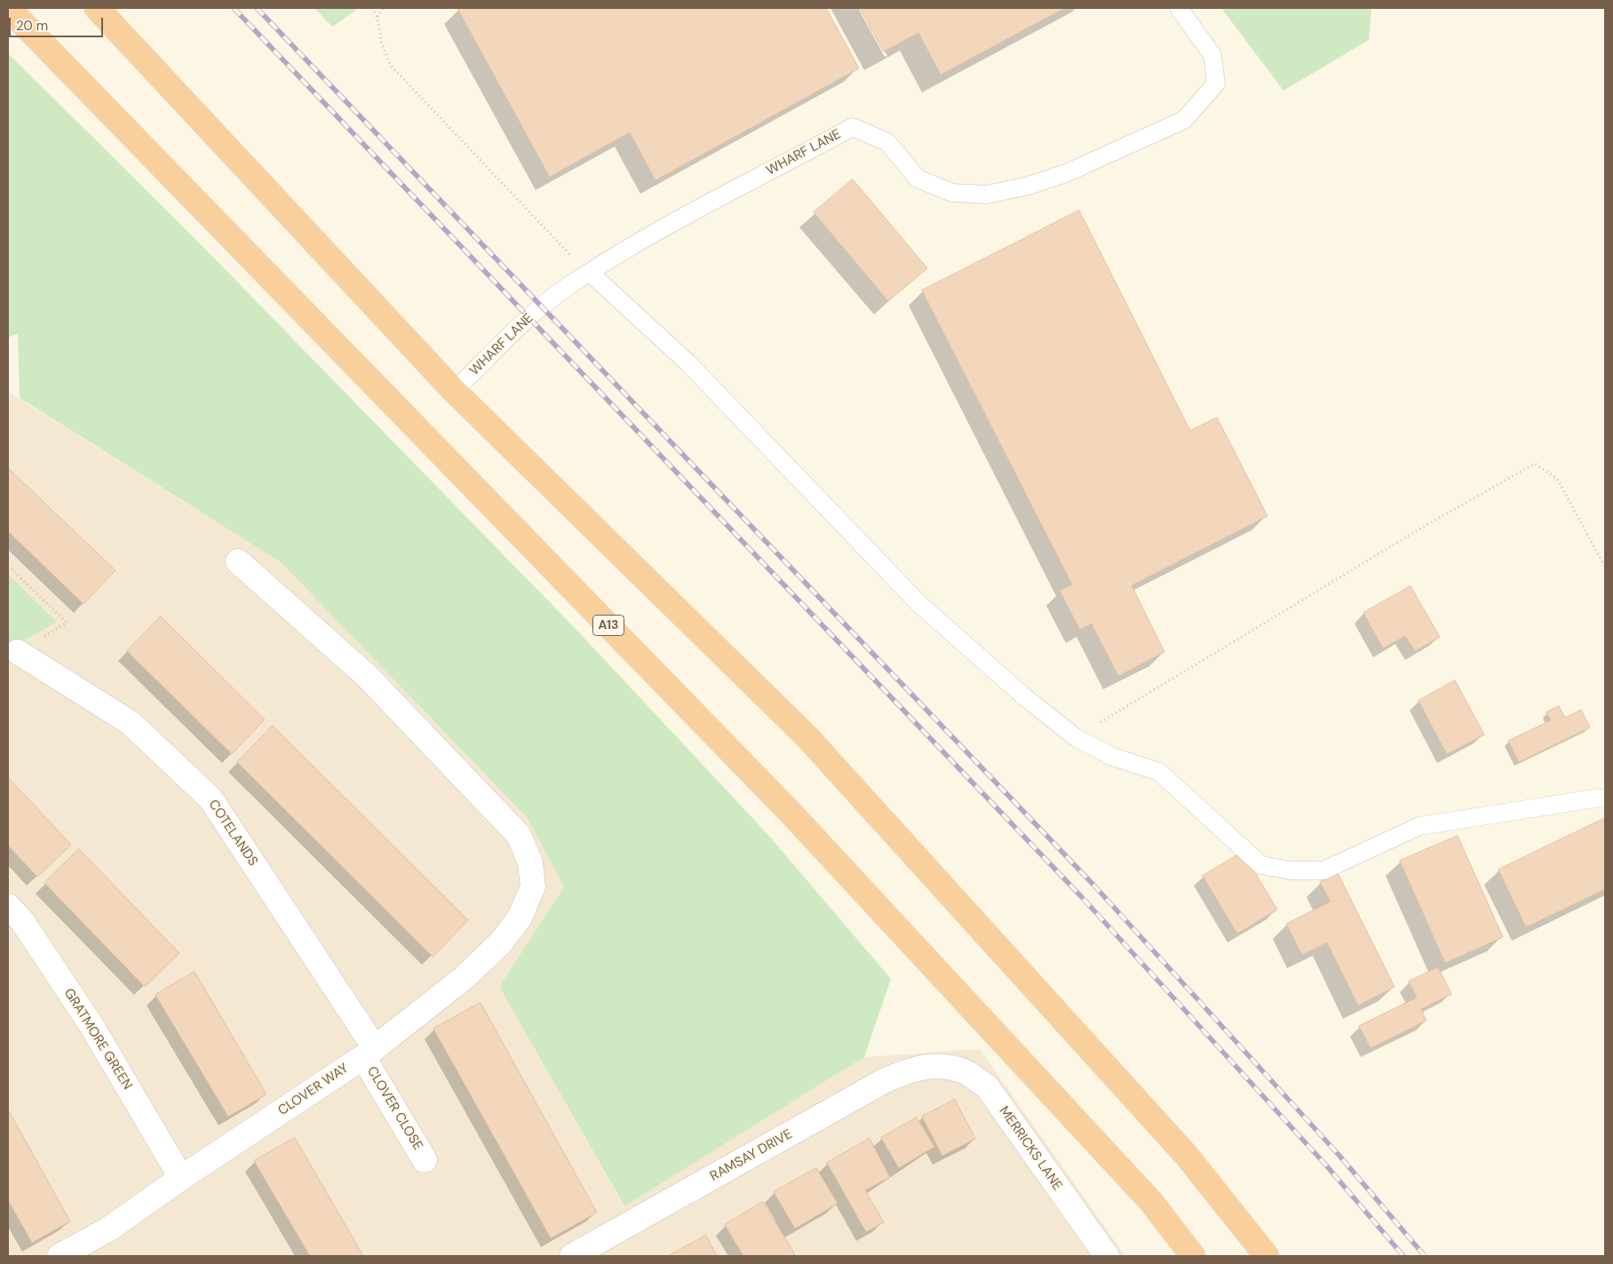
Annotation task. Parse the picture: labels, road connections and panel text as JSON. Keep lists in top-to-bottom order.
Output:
{
  "streets": {
    "highway": ["A13"],
    "street": [
      "COTELANDS",
      "GRATMORE GREEN",
      "CLOVER WAY",
      "CLOVER CLOSE",
      "MERRICKS LANE",
      "RAMSAY DRIVE"
    ],
    "lane": ["WHARF LANE"]
  },
  "crossings": [
    ["COTELANDS", "CLOVER WAY"],
    ["COTELANDS", "CLOVER CLOSE"],
    ["GRATMORE GREEN", "CLOVER WAY"],
    ["CLOVER WAY", "CLOVER CLOSE"],
    ["MERRICKS LANE", "RAMSAY DRIVE"]
  ],
  "scale_bar": "20 m"
}
